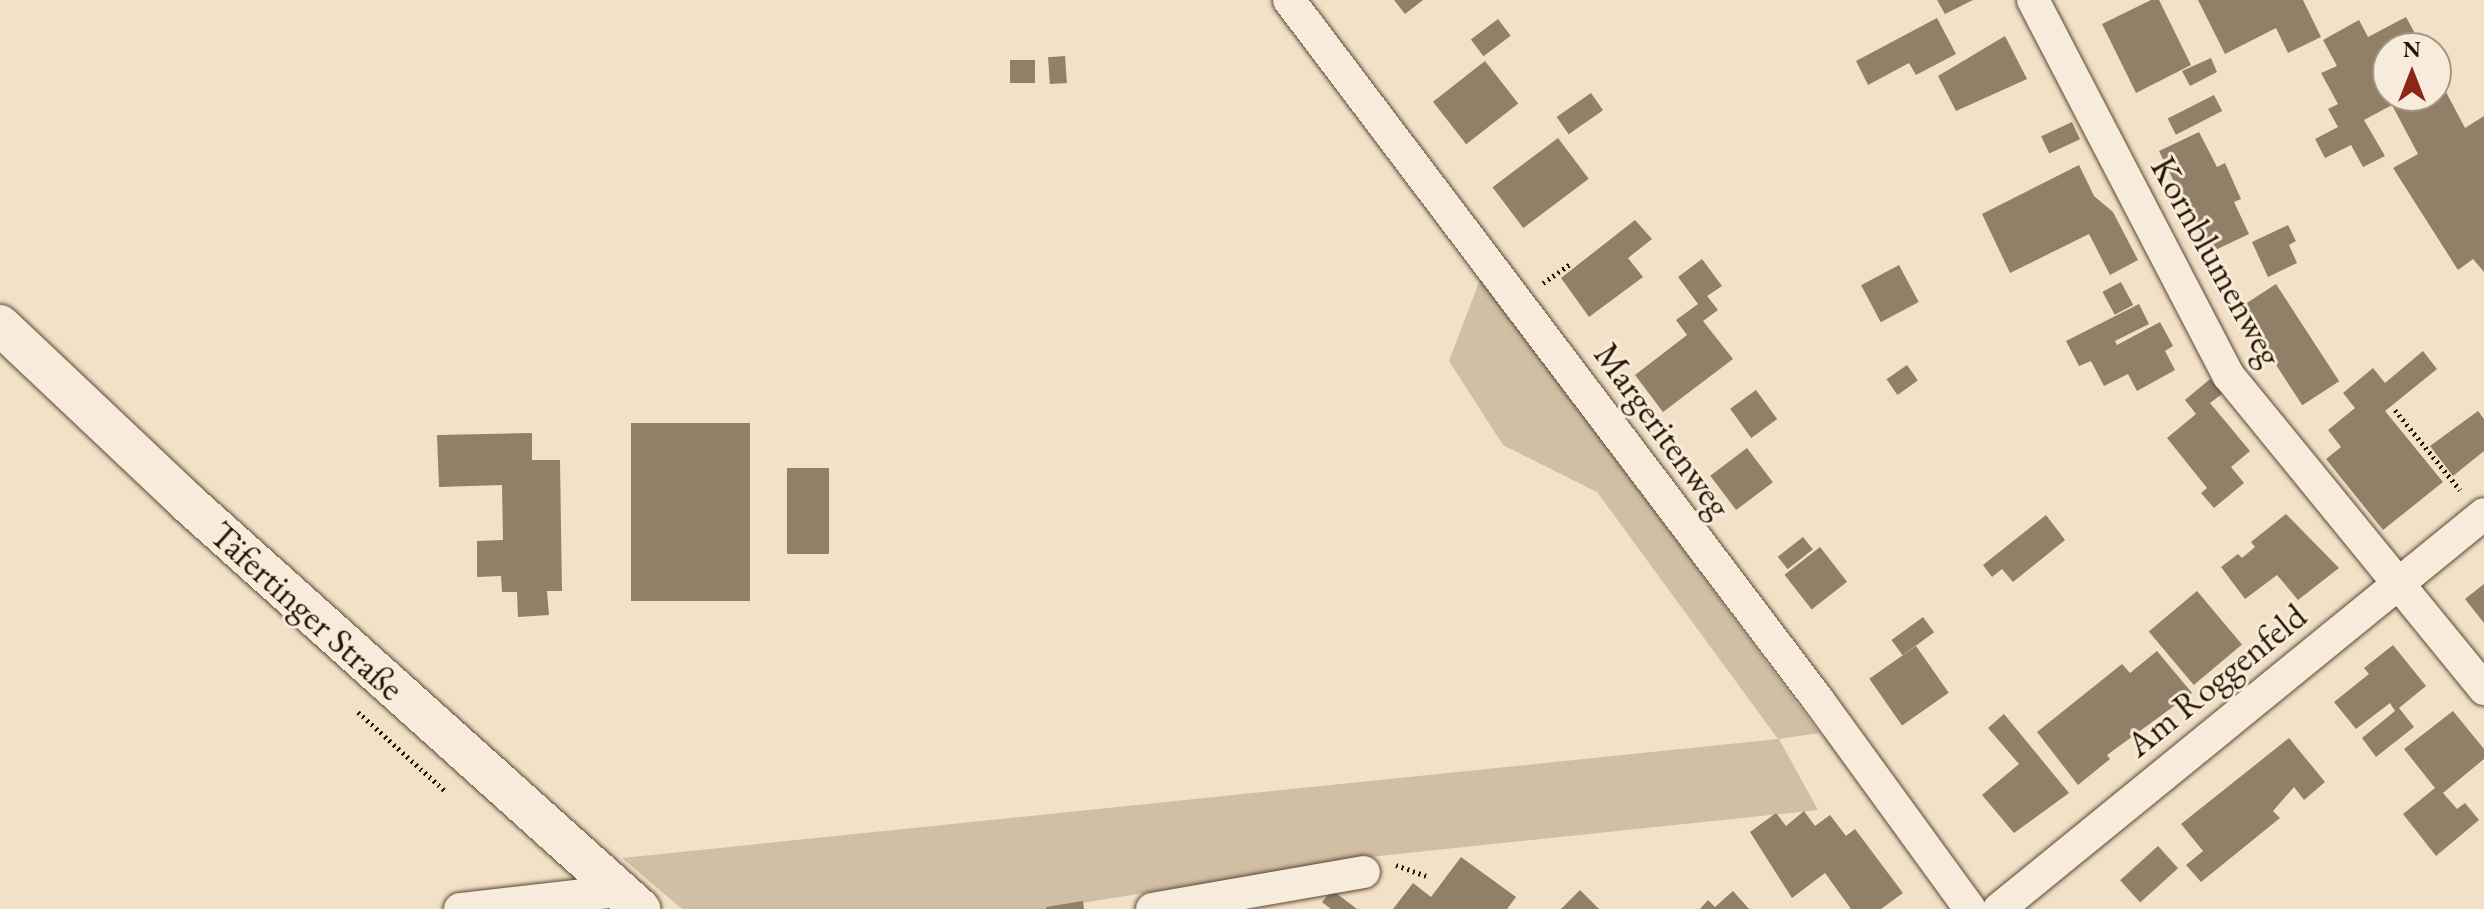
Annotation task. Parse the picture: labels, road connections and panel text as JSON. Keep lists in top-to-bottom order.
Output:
{
  "streets": {
    "street": [
      "Kornblumenweg",
      "Margeritenweg",
      "Täfertinger Straße",
      "Am Roggenfeld"
    ]
  },
  "crossings": [
    ["Kornblumenweg", "Am Roggenfeld"]
  ],
  "north": "top"
}
